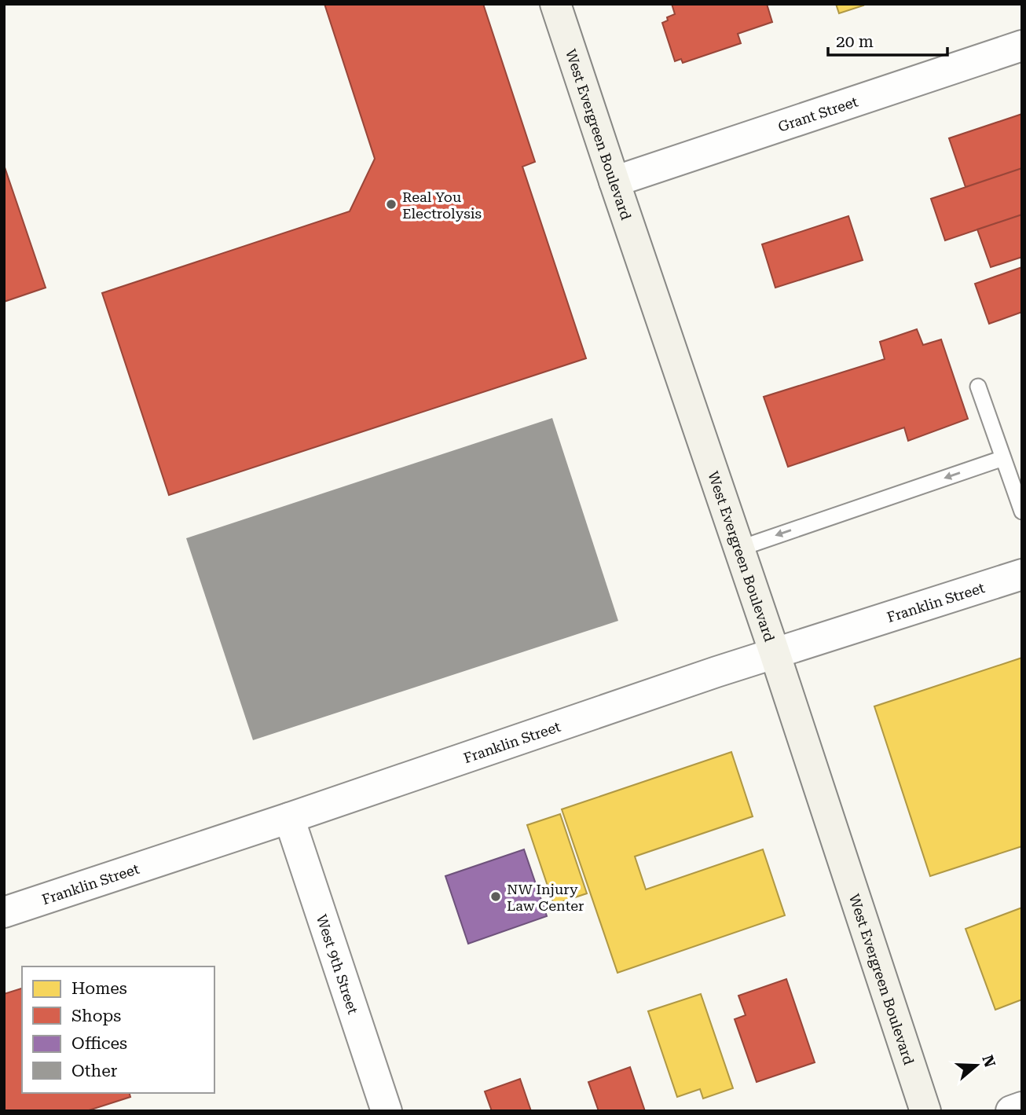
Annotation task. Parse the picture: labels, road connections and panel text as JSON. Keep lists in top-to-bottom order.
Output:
{
  "streets": {
    "street": [
      "Grant Street",
      "West Evergreen Boulevard",
      "Franklin Street",
      "West 9th Street"
    ]
  },
  "crossings": [
    ["Grant Street", "West Evergreen Boulevard"],
    ["West Evergreen Boulevard", "Franklin Street"],
    ["Franklin Street", "West 9th Street"]
  ],
  "places": ["Real You Electrolysis", "NW Injury Law Center"],
  "legend": [
    "Homes",
    "Shops",
    "Offices",
    "Other"
  ],
  "scale_bar": "20 m",
  "north": "right"
}
